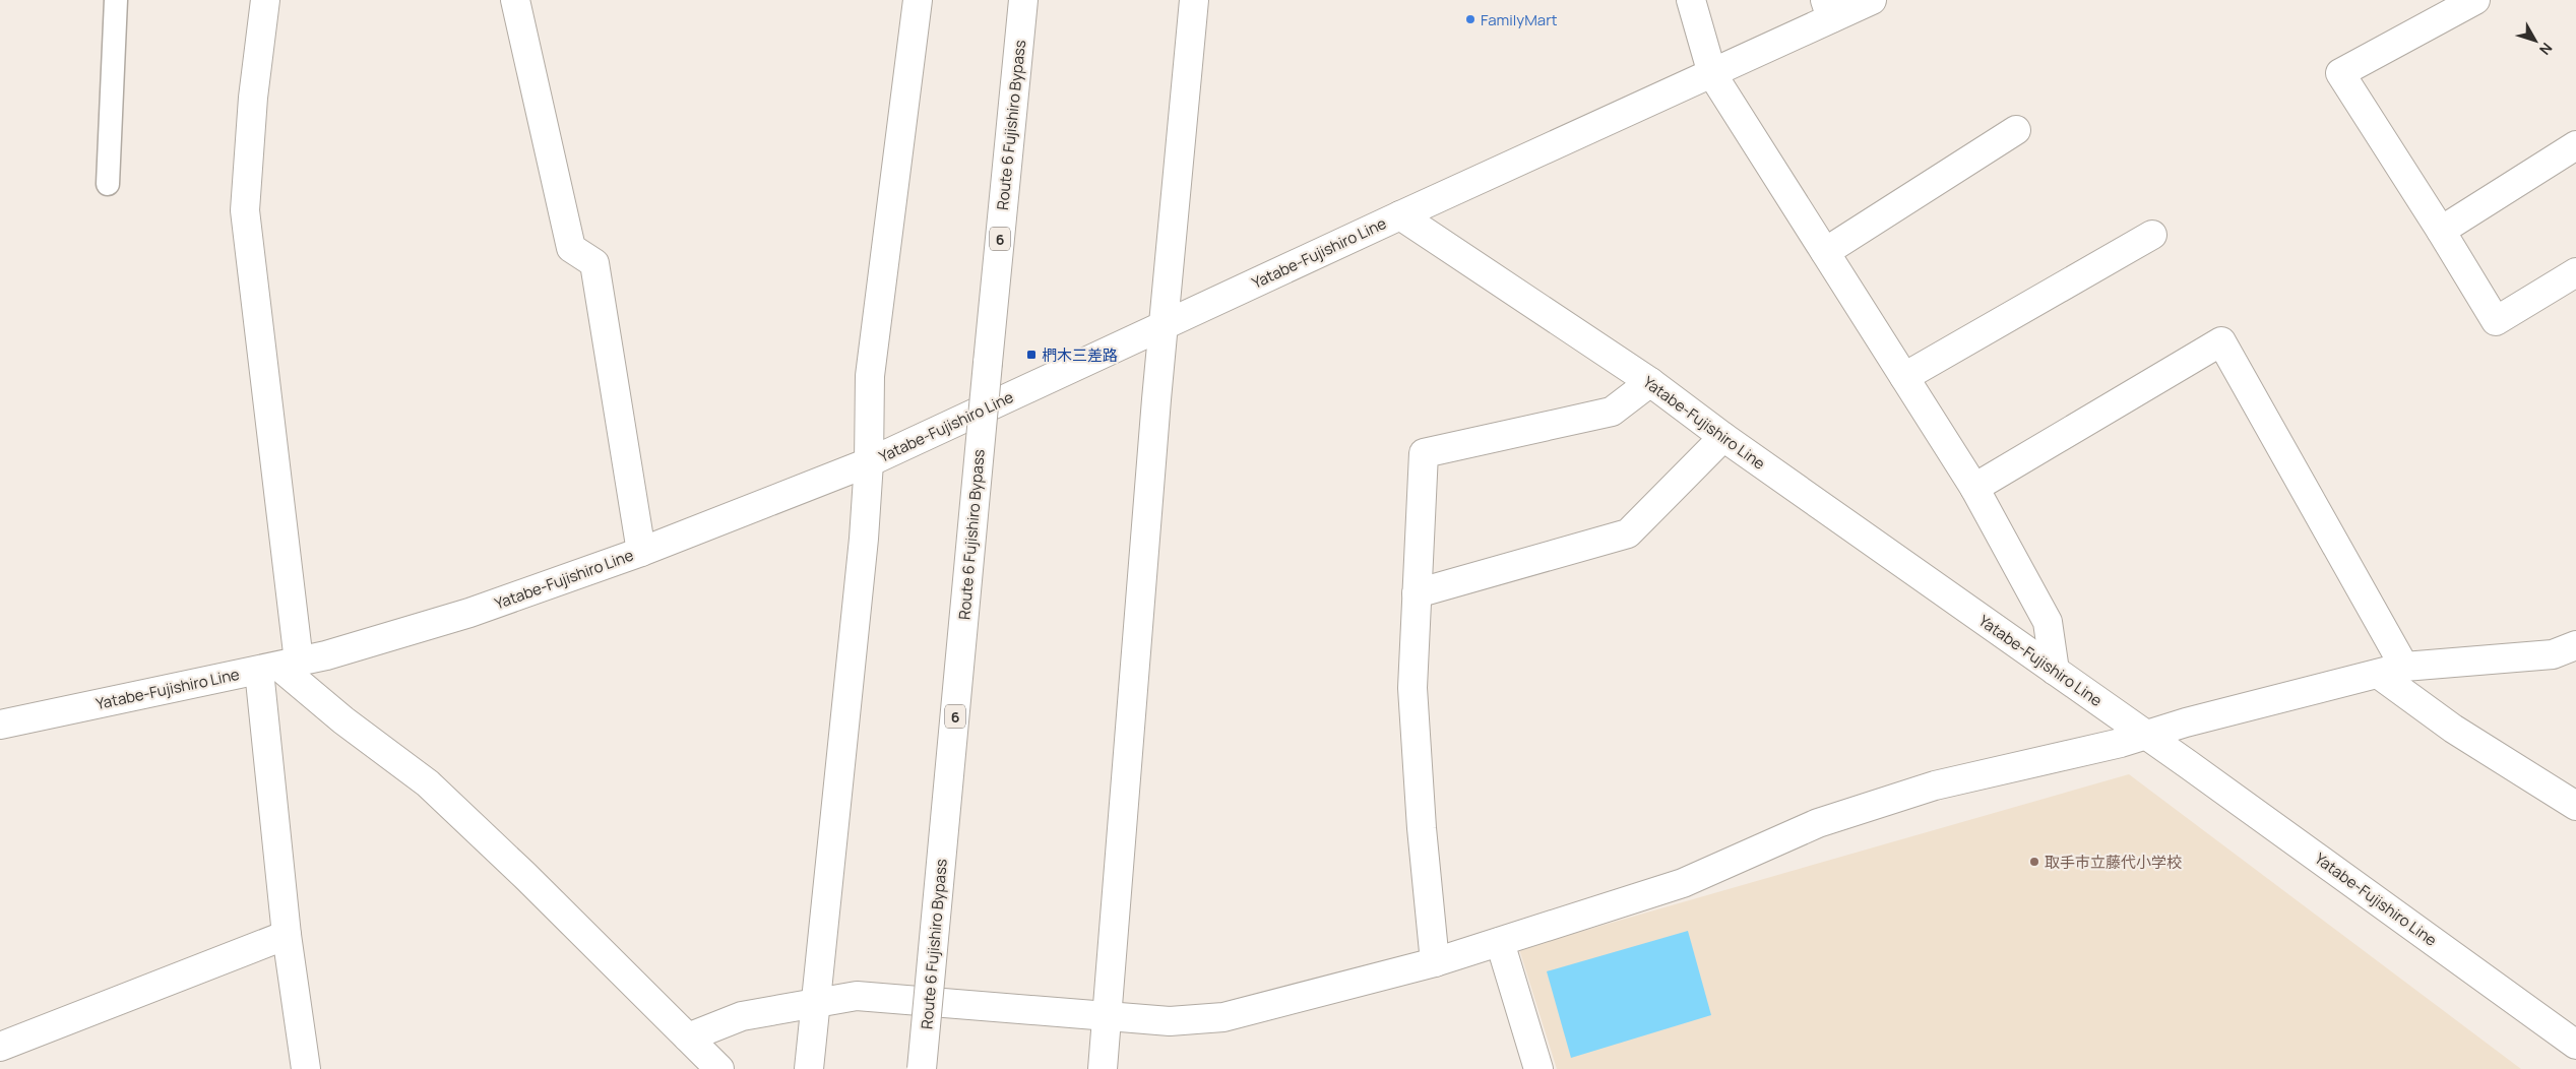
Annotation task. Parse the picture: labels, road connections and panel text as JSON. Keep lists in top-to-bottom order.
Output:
{
  "streets": {
    "main road": ["Route 6 Fujishiro Bypass", "6", "Yatabe-Fujishiro Line"]
  },
  "places": {
    "other": ["FamilyMart", "取手市立藤代小学校"],
    "transit": ["椚木三差路"]
  },
  "north": "bottom right"
}
